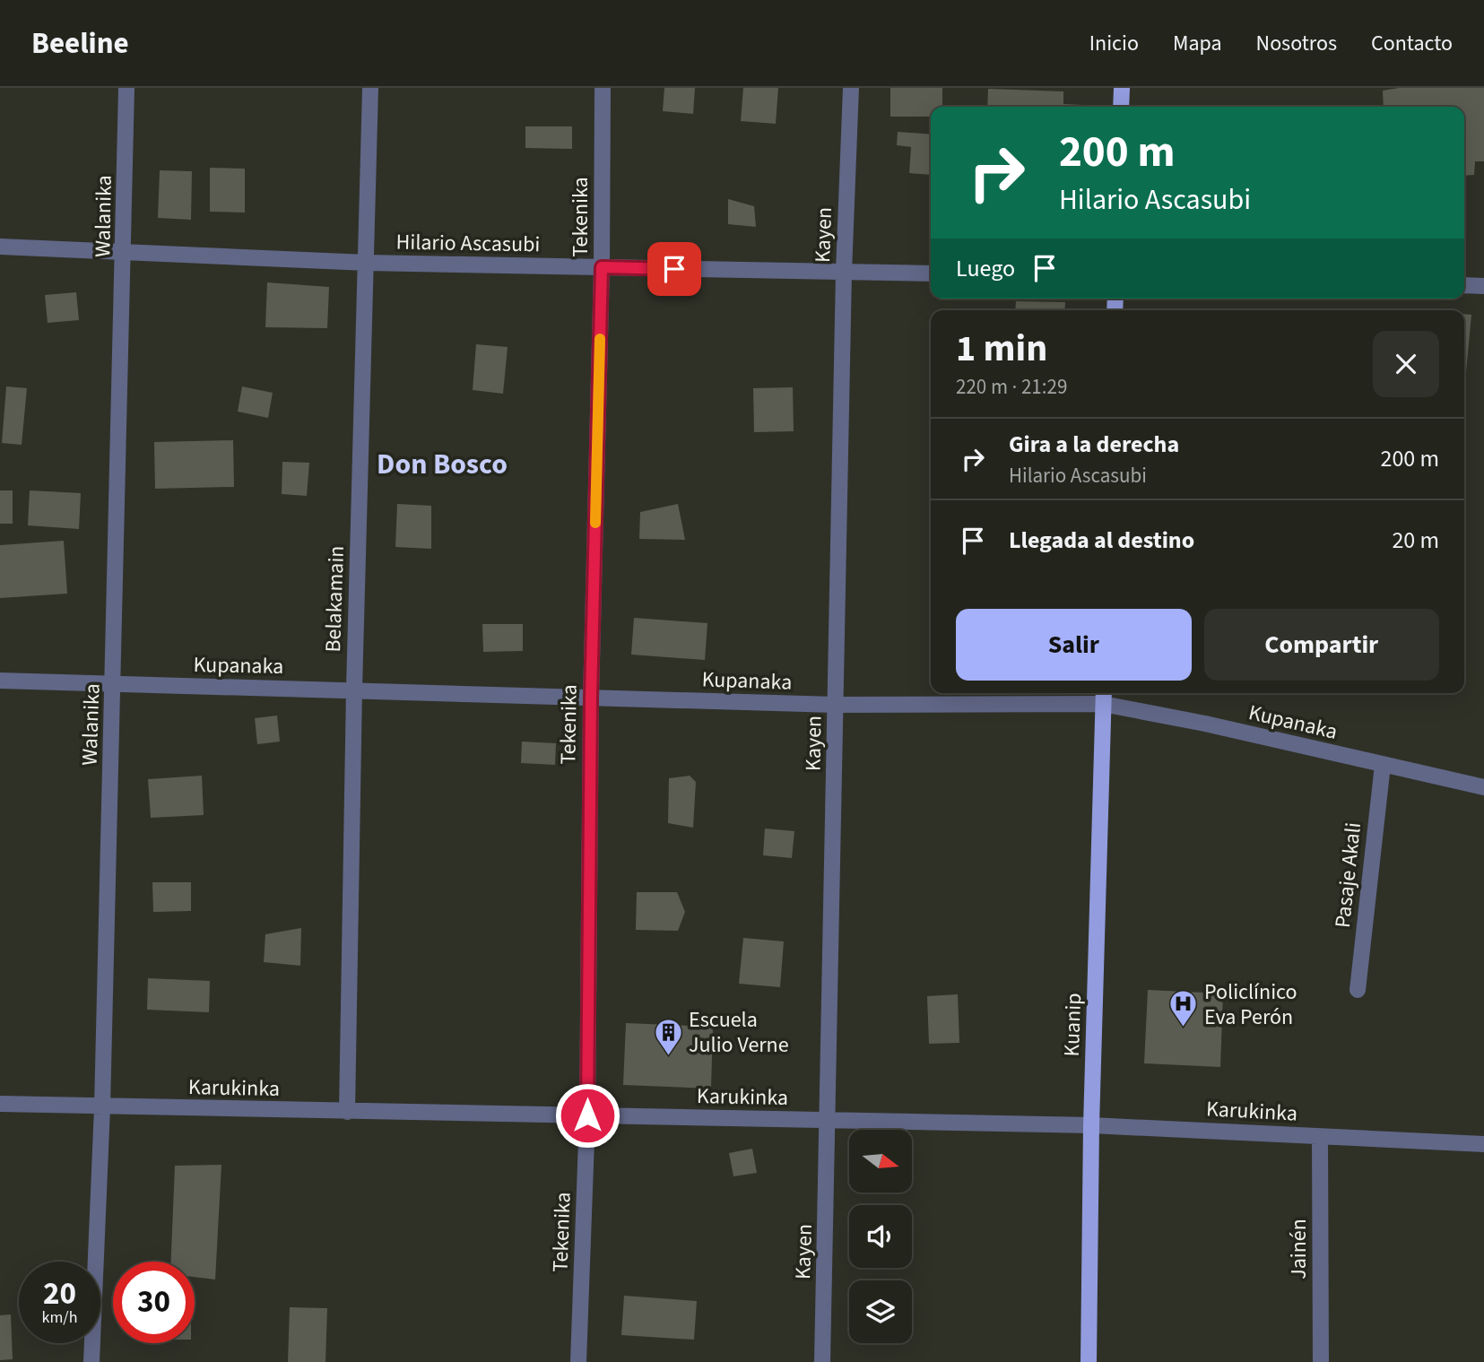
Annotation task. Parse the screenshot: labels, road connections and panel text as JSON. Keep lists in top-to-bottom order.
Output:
{
  "streets": {
    "main road": ["Kuanip"],
    "street": [
      "Walanika",
      "Tekenika",
      "Kayen",
      "Hilario Ascasubi",
      "Belakamain",
      "Kupanaka",
      "Pasaje Akali",
      "Karukinka",
      "Jainén"
    ]
  },
  "crossings": [
    ["Walanika", "Hilario Ascasubi"],
    ["Walanika", "Kupanaka"],
    ["Walanika", "Karukinka"],
    ["Tekenika", "Hilario Ascasubi"],
    ["Tekenika", "Kupanaka"],
    ["Tekenika", "Karukinka"],
    ["Kayen", "Hilario Ascasubi"],
    ["Kayen", "Kupanaka"],
    ["Kayen", "Karukinka"],
    ["Hilario Ascasubi", "Belakamain"],
    ["Belakamain", "Kupanaka"],
    ["Belakamain", "Karukinka"],
    ["Kupanaka", "Pasaje Akali"],
    ["Kupanaka", "Kuanip"],
    ["Kuanip", "Karukinka"],
    ["Karukinka", "Jainén"]
  ],
  "districts": ["Don Bosco"],
  "places": {
    "hospital": ["Policlínico Eva Perón"],
    "building": ["Escuela Julio Verne"]
  },
  "north": "right",
  "page": {
    "header": "Beeline",
    "nav": [
      "Inicio",
      "Mapa",
      "Nosotros",
      "Contacto"
    ],
    "turn": ["200 m", "Hilario Ascasubi"],
    "then": "Luego",
    "heading": ["1 min", "220 m · 21:29"],
    "list": [
      {
        "name": "Gira a la derecha",
        "note": "Hilario Ascasubi",
        "value": "200 m"
      },
      {
        "name": "Llegada al destino",
        "value": "20 m"
      }
    ],
    "buttons": ["Salir", "Compartir"],
    "speed": "20 km/h",
    "limit": "30"
  }
}
